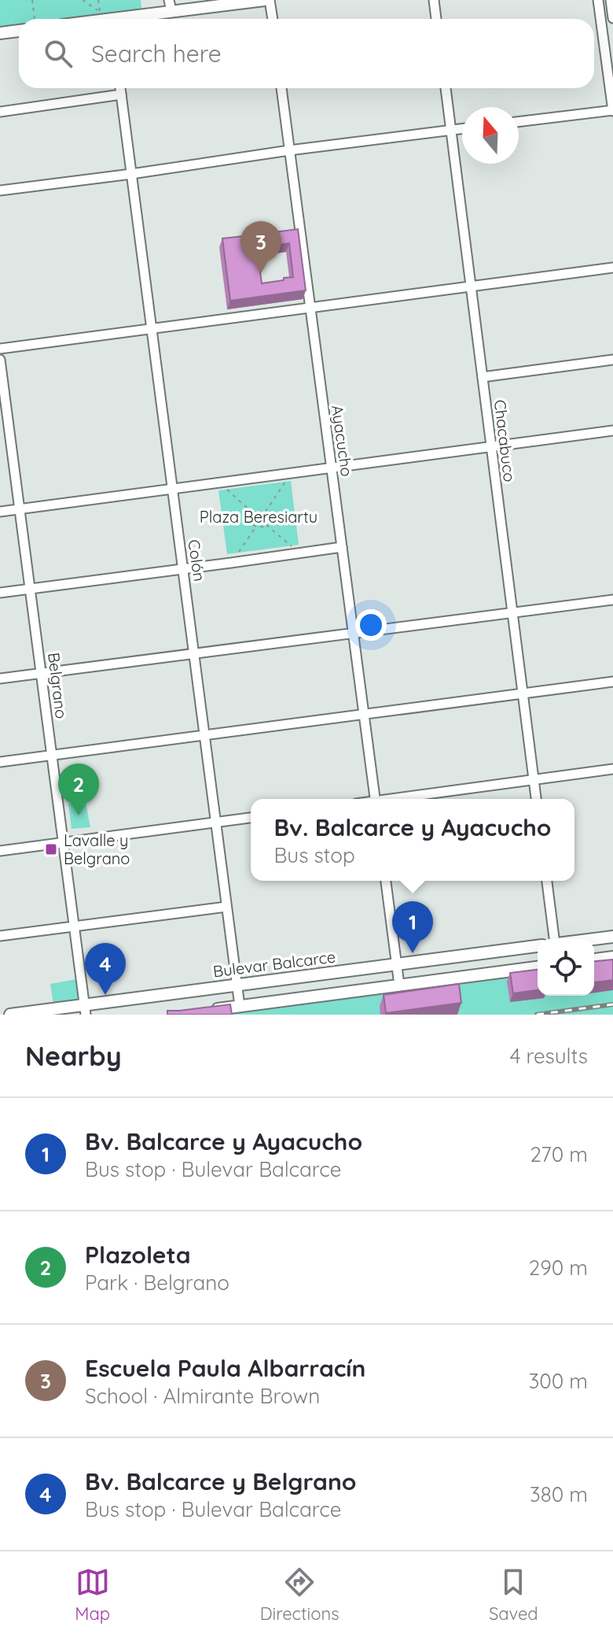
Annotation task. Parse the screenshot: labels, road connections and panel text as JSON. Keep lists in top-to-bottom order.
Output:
{
  "streets": {
    "main road": ["Bulevar Balcarce"],
    "street": [
      "Ayacucho",
      "Chacabuco",
      "Colón",
      "Belgrano"
    ]
  },
  "crossings": [
    ["Colón", "Bulevar Balcarce"],
    ["Belgrano", "Bulevar Balcarce"]
  ],
  "parks": ["Plaza Beresiartu"],
  "places": {
    "transit": ["Lavalle y Belgrano"]
  },
  "north": "top",
  "page": {
    "search": "Search here",
    "pins": [
      "3",
      "2",
      "1",
      "4"
    ],
    "popup": ["Bv. Balcarce y Ayacucho", "Bus stop"],
    "heading": ["Nearby", "4 results"],
    "list": [
      {
        "mark": "1",
        "name": "Bv. Balcarce y Ayacucho",
        "note": "Bus stop · Bulevar Balcarce",
        "value": "270 m"
      },
      {
        "mark": "2",
        "name": "Plazoleta",
        "note": "Park · Belgrano",
        "value": "290 m"
      },
      {
        "mark": "3",
        "name": "Escuela Paula Albarracín",
        "note": "School · Almirante Brown",
        "value": "300 m"
      },
      {
        "mark": "4",
        "name": "Bv. Balcarce y Belgrano",
        "note": "Bus stop · Bulevar Balcarce",
        "value": "380 m"
      }
    ],
    "nav": ["Map", "Directions", "Saved"]
  }
}
